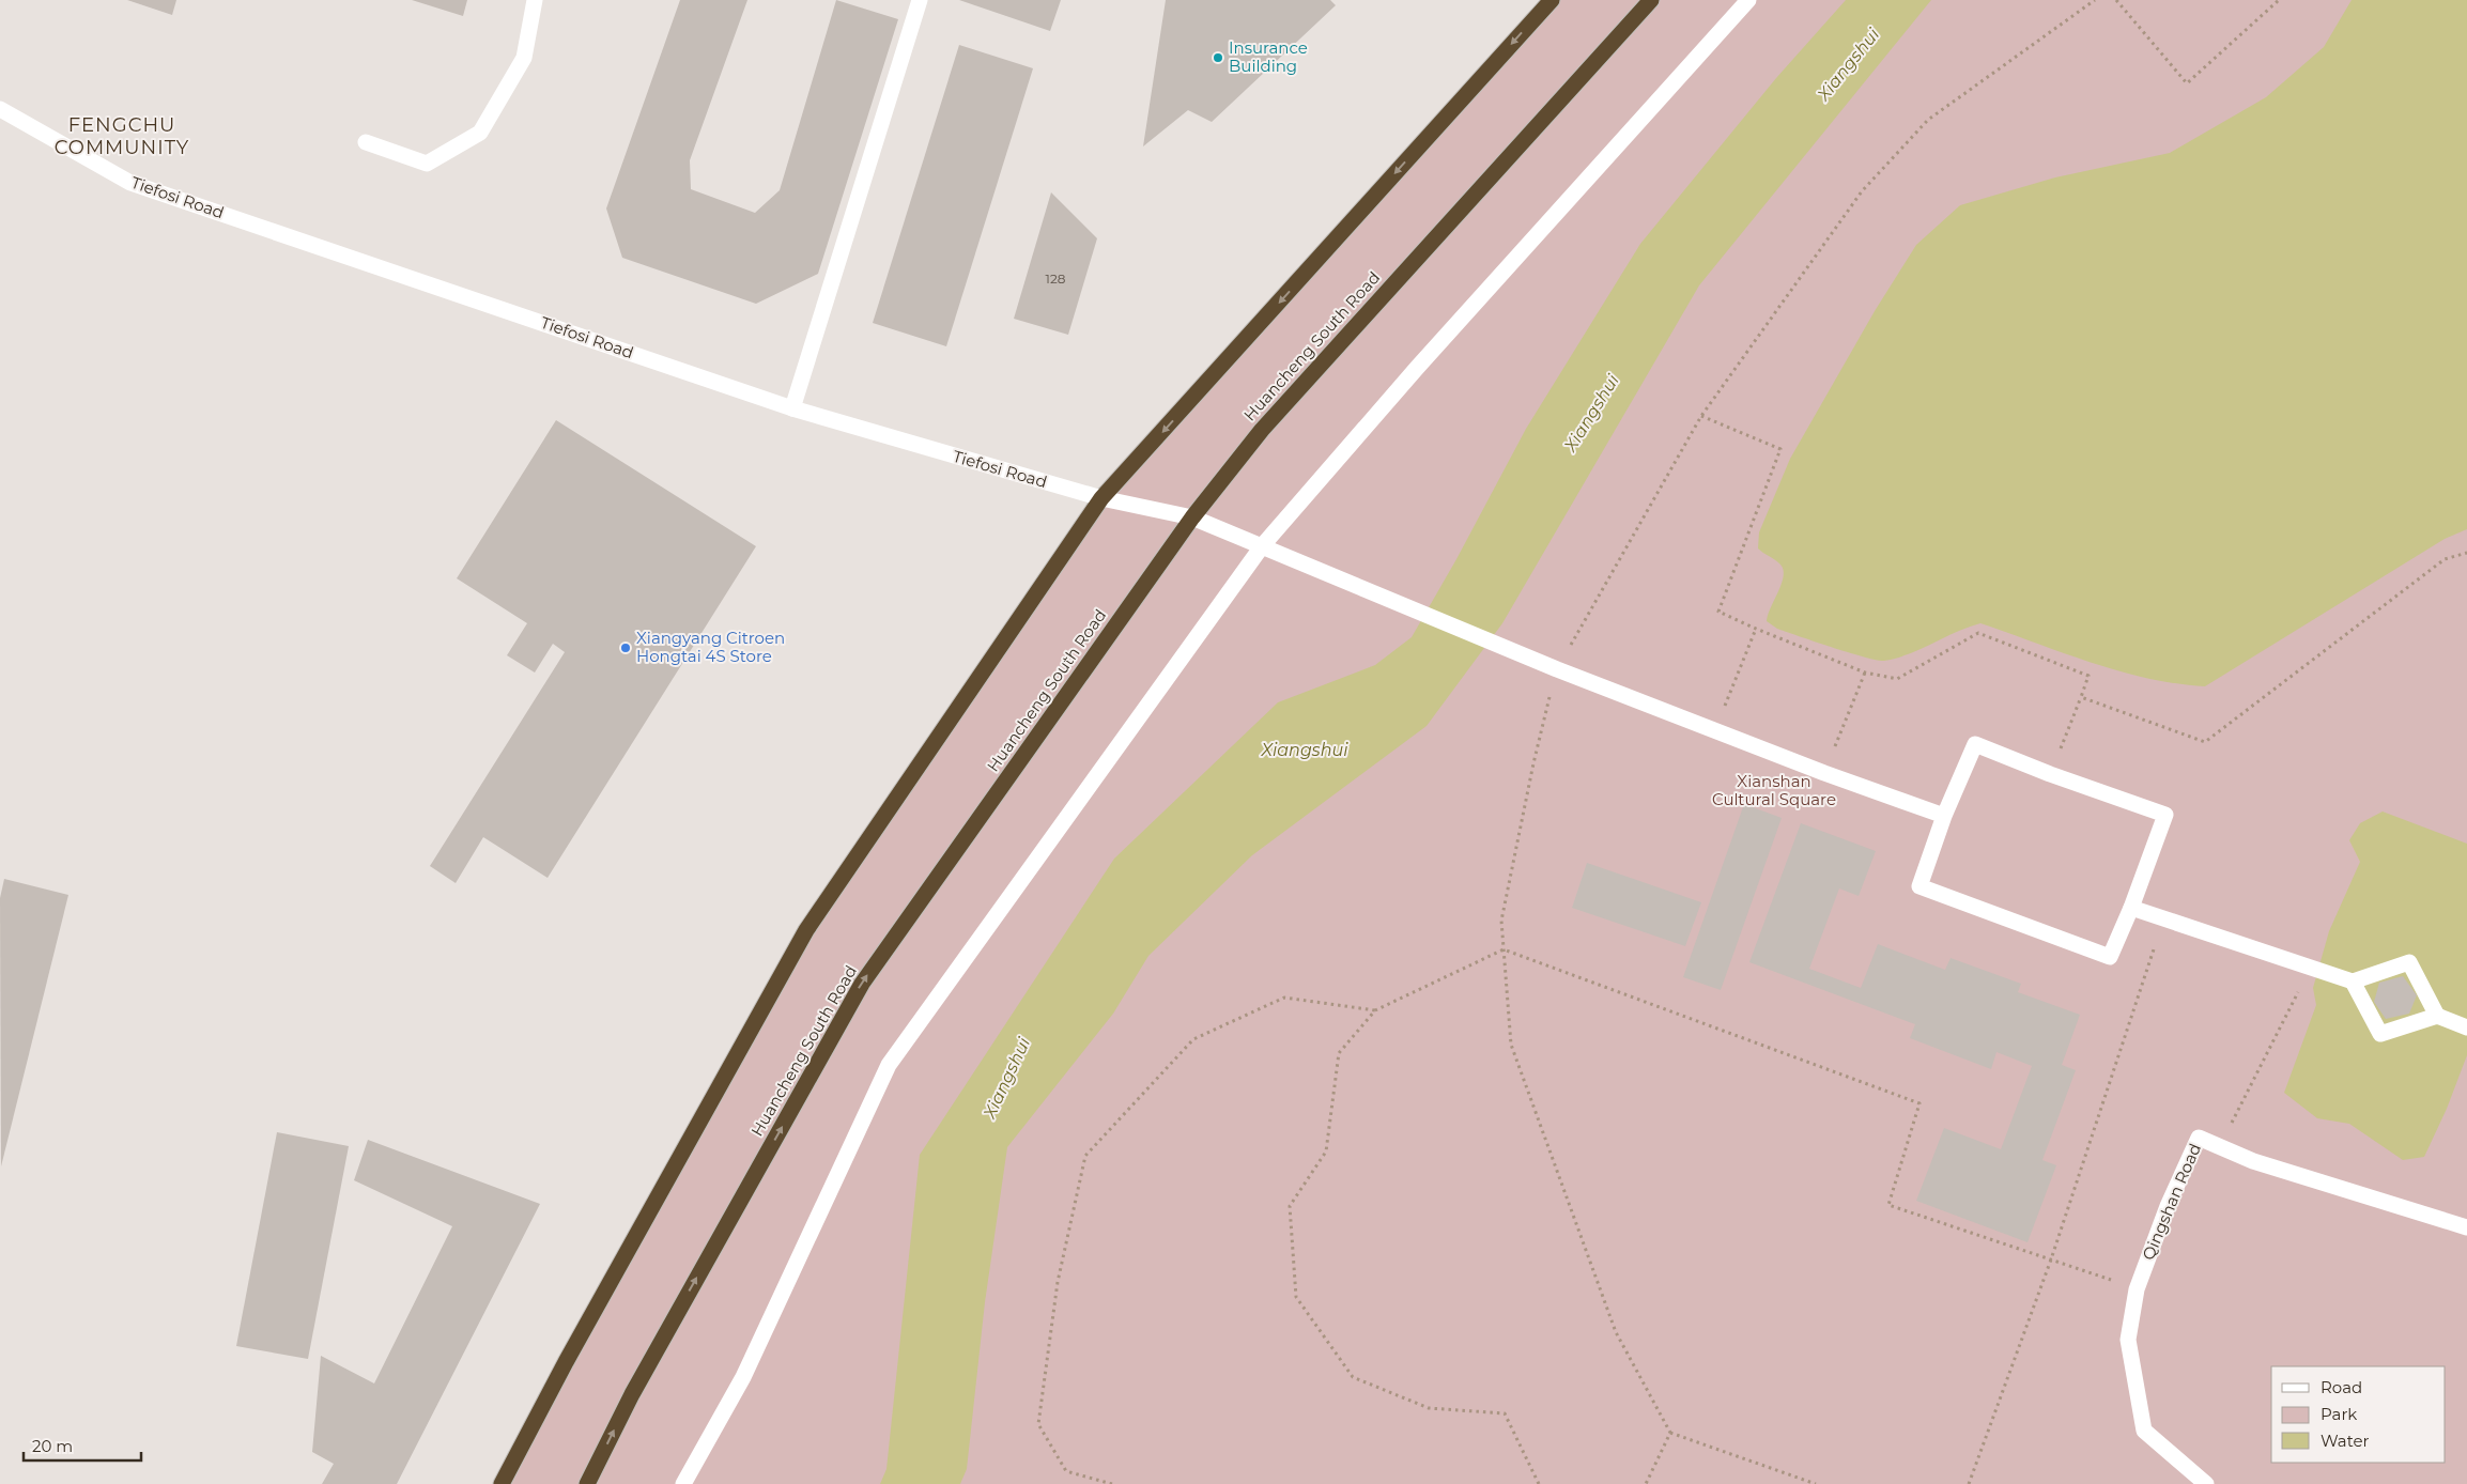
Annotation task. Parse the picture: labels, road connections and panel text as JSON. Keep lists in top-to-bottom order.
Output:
{
  "streets": {
    "highway": ["Huancheng South Road"],
    "street": ["Tiefosi Road", "Qingshan Road"]
  },
  "crossings": [
    ["Tiefosi Road", "Huancheng South Road"]
  ],
  "districts": ["FENGCHU COMMUNITY"],
  "water": ["Xiangshui"],
  "parks": ["Xianshan Cultural Square"],
  "places": ["Insurance Building", "Xiangyang Citroen Hongtai 4S Store"],
  "house_numbers": ["128"],
  "legend": ["Road", "Park", "Water"],
  "scale_bar": "20 m"
}
